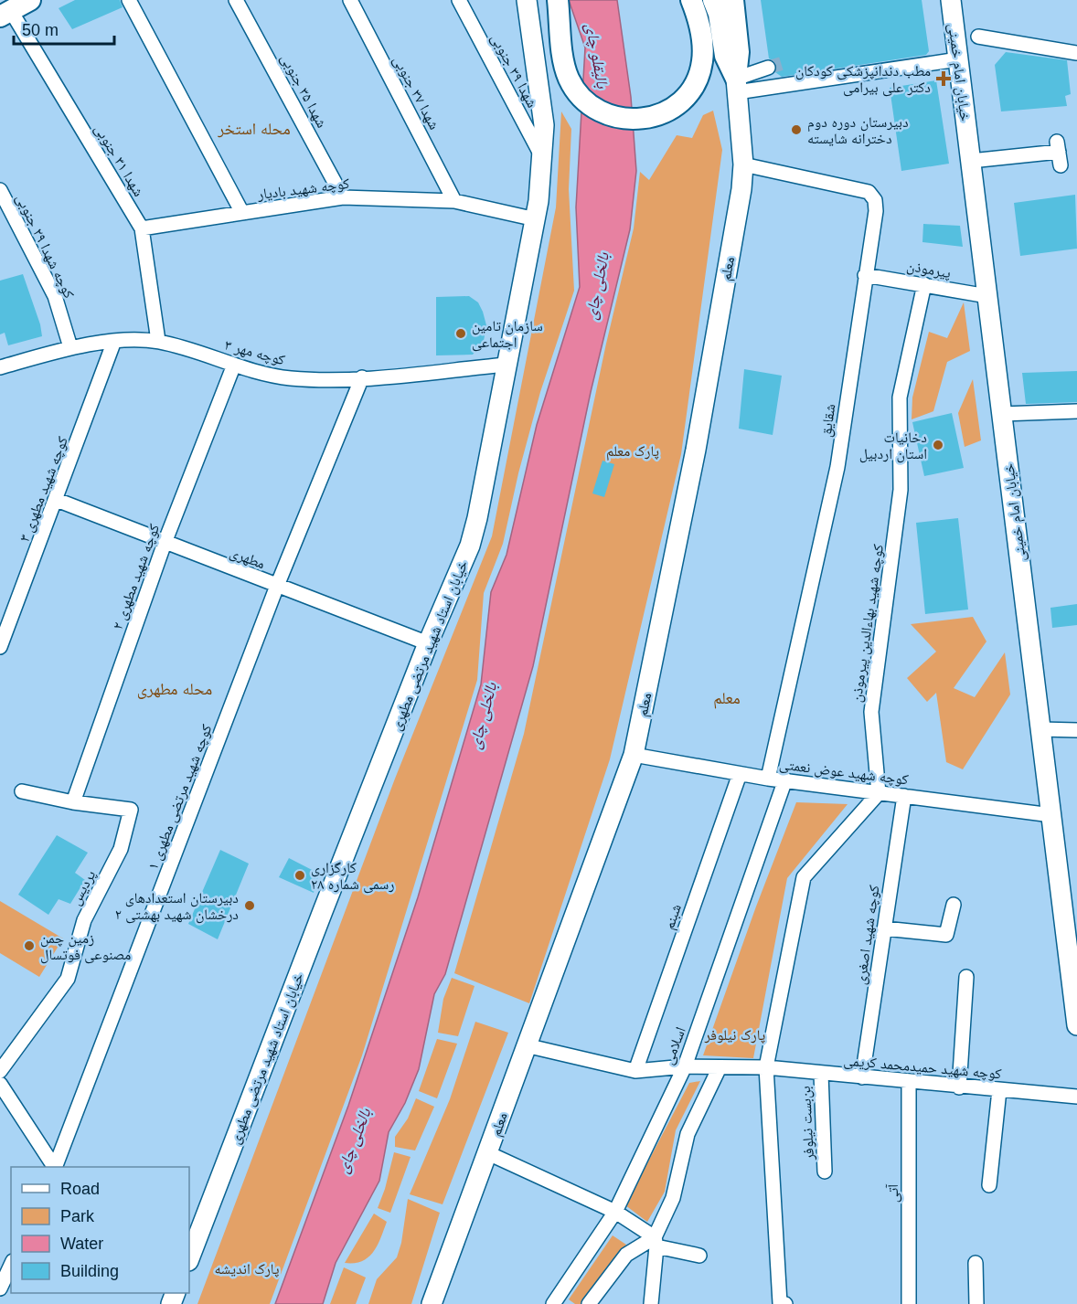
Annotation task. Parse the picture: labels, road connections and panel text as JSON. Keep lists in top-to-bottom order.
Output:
{
  "streets": {
    "main road": ["خیابان امام خمینی", "معلم", "خیابان استاد شهید مرتضی مطهری"],
    "street": [
      "شهدا ۳۹ جنوبی",
      "شهدا ۳۵ جنوبی",
      "شهدا ۳۷ جنوبی",
      "شهدا ۳۱ جنوبی",
      "کوچه شهید بادیار",
      "کوچه شهدا ۲۹ جنوبی",
      "پیرموذن",
      "کوچه مهر ۳",
      "شقایق",
      "کوچه شهید مطهری ۳",
      "مطهری",
      "کوچه شهید مطهری ۲",
      "کوچه شهید بهاءالدین پیرموذن",
      "کوچه شهید عوض نعمتی",
      "کوچه شهید مرتضی مطهری ۱",
      "پردیس",
      "شبنم",
      "کوچه شهید اصغری",
      "اسلامی",
      "کوچه شهید حمیدمحمد کریمی",
      "بن‌بست نیلوفر",
      "آتی"
    ]
  },
  "crossings": [
    ["شهدا ۳۹ جنوبی", "خیابان استاد شهید مرتضی مطهری"],
    ["خیابان امام خمینی", "پیرموذن"],
    ["خیابان امام خمینی", "کوچه شهید عوض نعمتی"],
    ["شهدا ۳۵ جنوبی", "کوچه شهید بادیار"],
    ["شهدا ۳۷ جنوبی", "کوچه شهید بادیار"],
    ["شهدا ۳۱ جنوبی", "کوچه شهید بادیار"],
    ["شهدا ۳۱ جنوبی", "کوچه مهر ۳"],
    ["کوچه شهید بادیار", "خیابان استاد شهید مرتضی مطهری"],
    ["کوچه شهدا ۲۹ جنوبی", "کوچه مهر ۳"],
    ["معلم", "شقایق"],
    ["معلم", "کوچه شهید عوض نعمتی"],
    ["معلم", "کوچه شهید حمیدمحمد کریمی"],
    ["پیرموذن", "شقایق"],
    ["پیرموذن", "کوچه شهید بهاءالدین پیرموذن"],
    ["کوچه مهر ۳", "کوچه شهید مطهری ۳"],
    ["کوچه مهر ۳", "کوچه شهید مطهری ۲"],
    ["کوچه مهر ۳", "خیابان استاد شهید مرتضی مطهری"],
    ["کوچه مهر ۳", "کوچه شهید مرتضی مطهری ۱"],
    ["شقایق", "کوچه شهید عوض نعمتی"],
    ["کوچه شهید مطهری ۳", "مطهری"],
    ["مطهری", "کوچه شهید مطهری ۲"],
    ["مطهری", "خیابان استاد شهید مرتضی مطهری"],
    ["مطهری", "کوچه شهید مرتضی مطهری ۱"],
    ["کوچه شهید مطهری ۲", "پردیس"],
    ["کوچه شهید بهاءالدین پیرموذن", "کوچه شهید عوض نعمتی"],
    ["کوچه شهید عوض نعمتی", "شبنم"],
    ["کوچه شهید عوض نعمتی", "کوچه شهید اصغری"],
    ["کوچه شهید عوض نعمتی", "اسلامی"],
    ["شبنم", "کوچه شهید حمیدمحمد کریمی"],
    ["کوچه شهید اصغری", "کوچه شهید حمیدمحمد کریمی"],
    ["اسلامی", "کوچه شهید حمیدمحمد کریمی"],
    ["کوچه شهید حمیدمحمد کریمی", "بن‌بست نیلوفر"],
    ["کوچه شهید حمیدمحمد کریمی", "آتی"]
  ],
  "districts": ["محله استخر", "محله مطهری", "معلم"],
  "water": ["بالیقلو چای", "بالخلی چای"],
  "parks": ["پارک معلم", "پارک نیلوفر", "پارک اندیشه"],
  "places": {
    "health": ["مطب دندانپزشکی کودکان دکتر علی بیرامی"],
    "other": [
      "دبیرستان دوره دوم دخترانه شایسته",
      "سازمان تامین اجتماعی",
      "دخانیات استان اردبیل",
      "کارگزاری رسمی شماره ۲۸",
      "دبیرستان استعدادهای درخشان شهید بهشتی ۲",
      "زمین چمن مصنوعی فوتسال"
    ]
  },
  "legend": [
    "Road",
    "Park",
    "Water",
    "Building"
  ],
  "scale_bar": "50 m"
}
